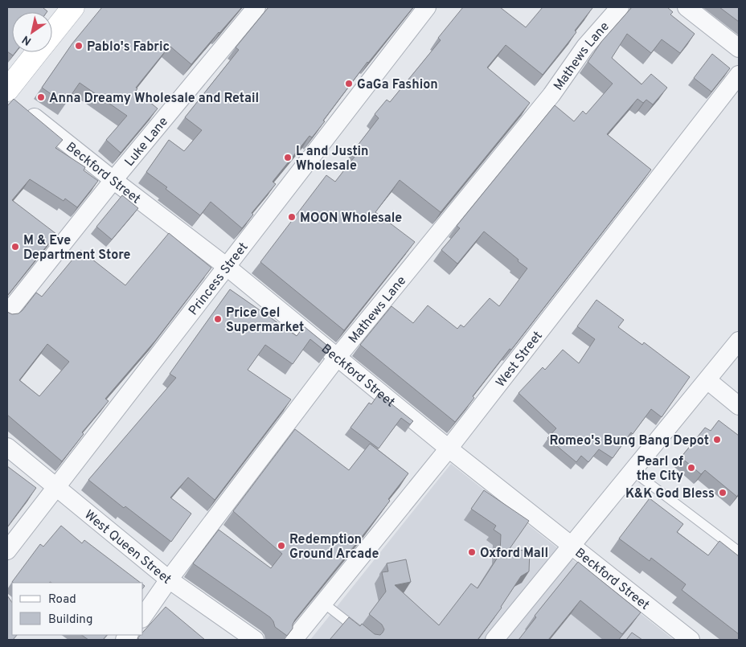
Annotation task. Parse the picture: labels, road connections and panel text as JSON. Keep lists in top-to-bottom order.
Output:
{
  "streets": {
    "street": [
      "Mathews Lane",
      "Luke Lane",
      "Beckford Street",
      "Princess Street",
      "West Street",
      "West Queen Street"
    ]
  },
  "crossings": [
    ["Mathews Lane", "Beckford Street"],
    ["Mathews Lane", "West Queen Street"],
    ["Luke Lane", "Beckford Street"],
    ["Beckford Street", "Princess Street"],
    ["Beckford Street", "West Street"],
    ["Princess Street", "West Queen Street"]
  ],
  "places": [
    "Pablo's Fabric",
    "GaGa Fashion",
    "Anna Dreamy Wholesale and Retail",
    "L and Justin Wholesale",
    "MOON Wholesale",
    "M & Eve Department Store",
    "Price Gel Supermarket",
    "Romeo's Bung Bang Depot",
    "Pearl of the City",
    "K&K God Bless",
    "Redemption Ground Arcade",
    "Oxford Mall"
  ],
  "legend": ["Road", "Building"],
  "north": "bottom left"
}
